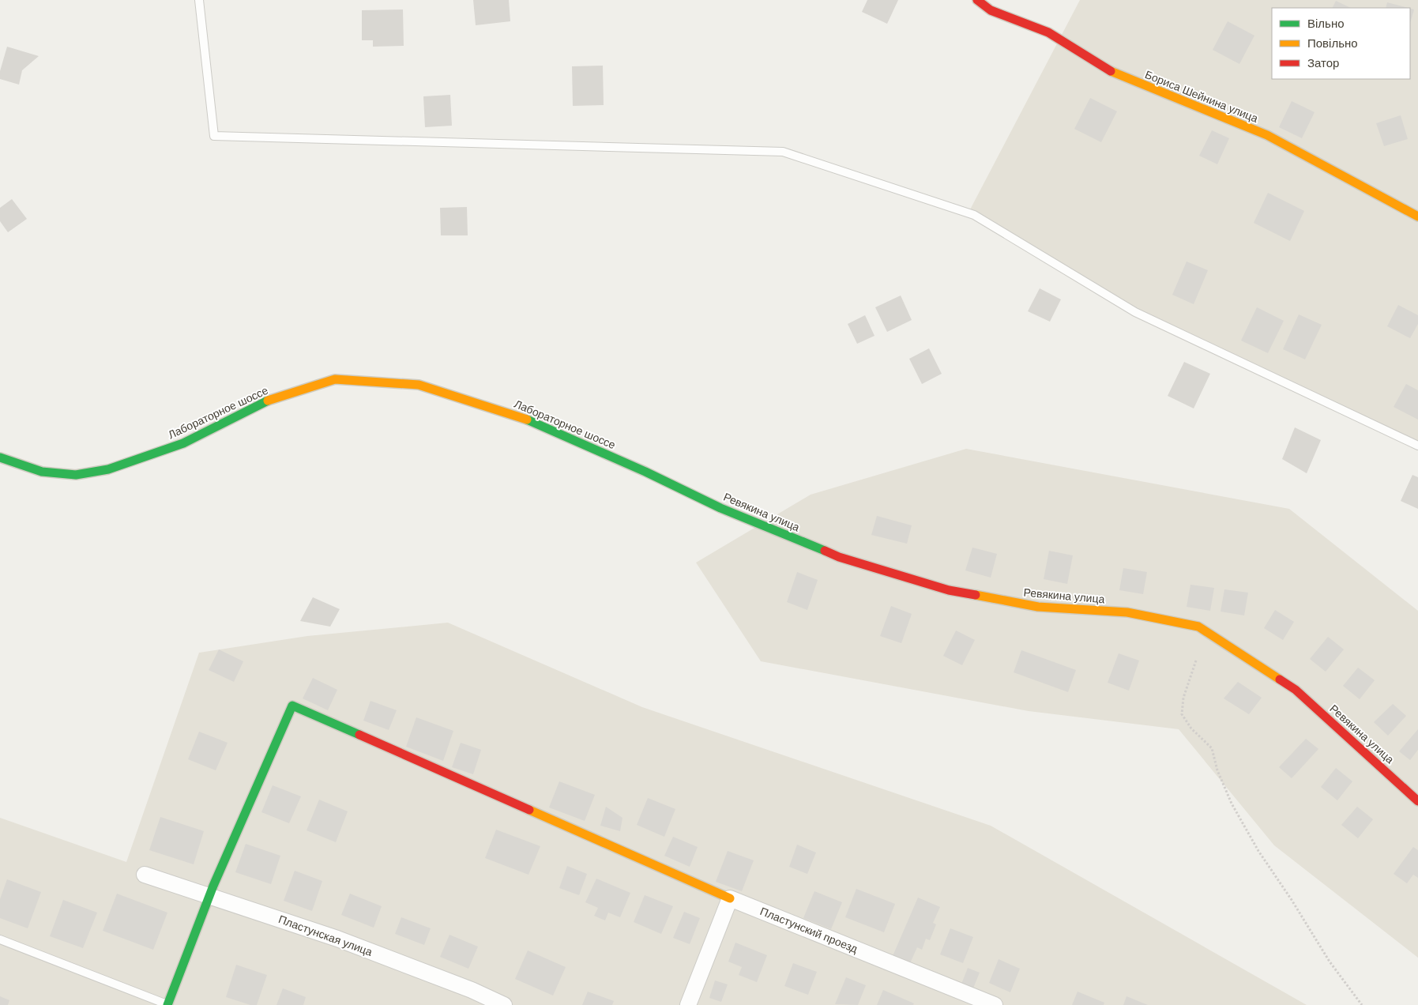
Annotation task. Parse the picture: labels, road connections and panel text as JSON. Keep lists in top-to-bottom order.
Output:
{
  "streets": {
    "main road": ["Бориса Шейнина улица", "Лабораторное шоссе", "Ревякина улица"],
    "street": ["Пластунский проезд", "Пластунская улица"]
  },
  "crossings": [
    ["Лабораторное шоссе", "Ревякина улица"]
  ],
  "legend": ["Вільно", "Повільно", "Затор"]
}
